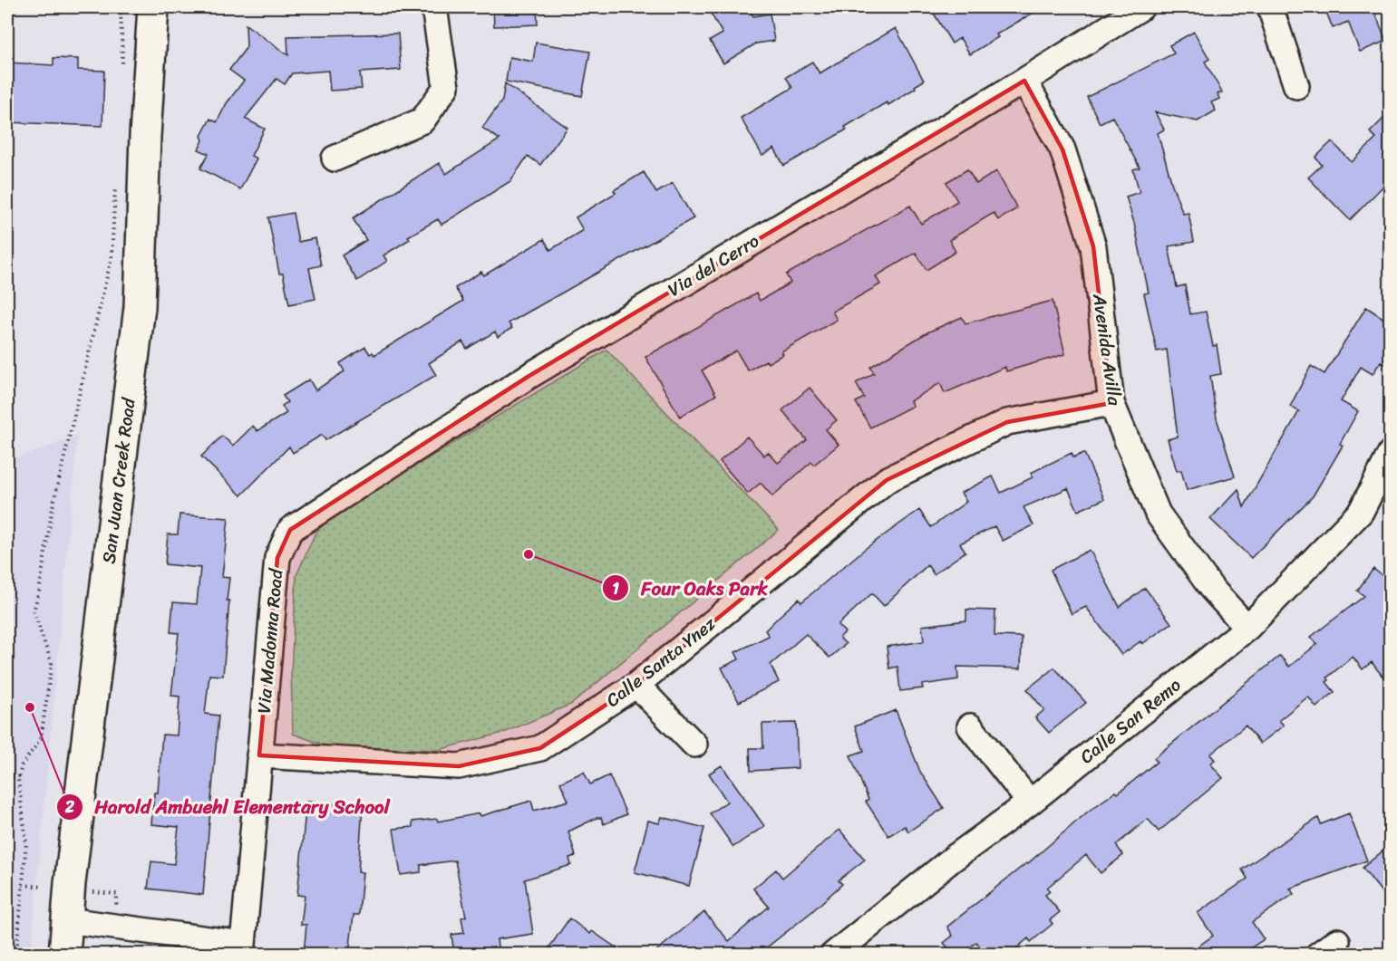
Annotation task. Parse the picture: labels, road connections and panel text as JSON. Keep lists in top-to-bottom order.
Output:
{
  "streets": {
    "street": [
      "Via del Cerro",
      "Avenida Avilla",
      "San Juan Creek Road",
      "Via Madonna Road",
      "Calle Santa Ynez",
      "Calle San Remo"
    ]
  },
  "crossings": [
    ["Via del Cerro", "Avenida Avilla"],
    ["Via del Cerro", "Via Madonna Road"],
    ["Avenida Avilla", "Calle Santa Ynez"],
    ["Avenida Avilla", "Calle San Remo"],
    ["Via Madonna Road", "Calle Santa Ynez"]
  ],
  "places": ["Four Oaks Park", "Harold Ambuehl Elementary School"]
}
